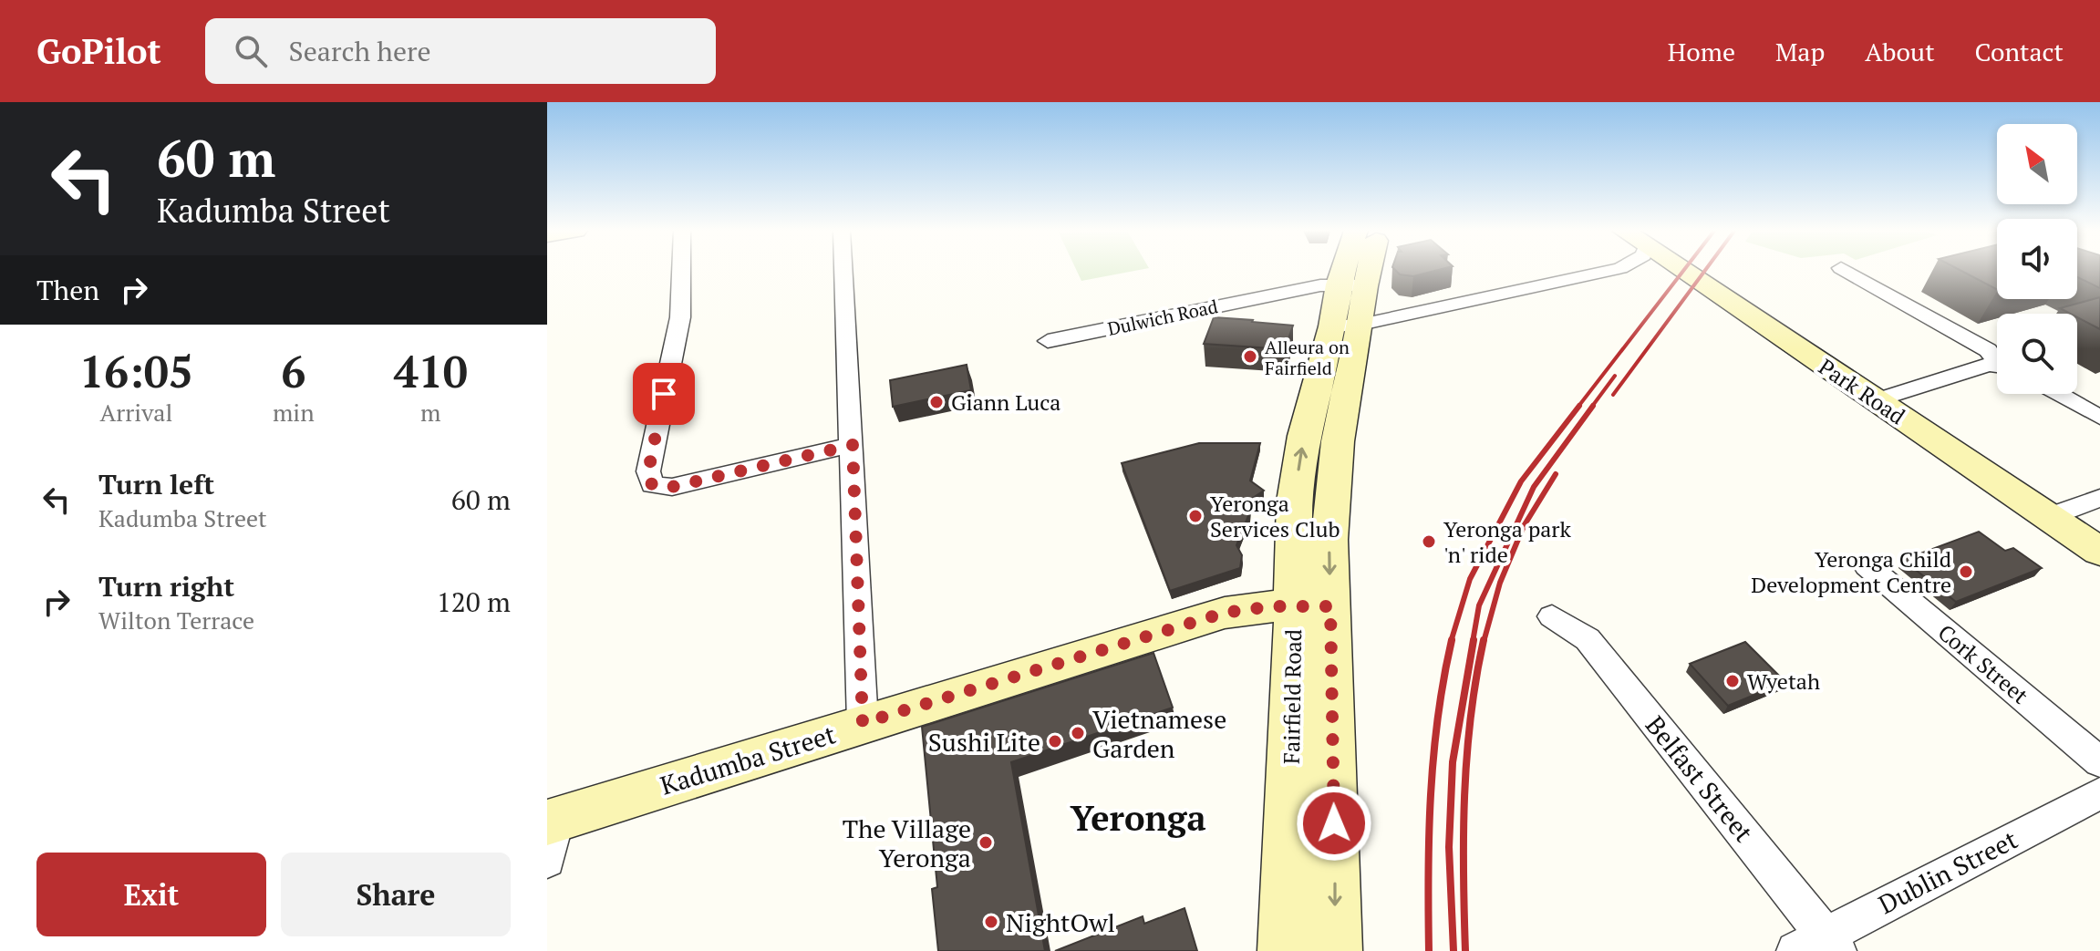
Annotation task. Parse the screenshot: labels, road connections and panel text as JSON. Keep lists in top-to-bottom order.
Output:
{
  "streets": {
    "main road": ["Park Road", "Fairfield Road", "Kadumba Street"],
    "street": [
      "Dulwich Road",
      "Cork Street",
      "Belfast Street",
      "Dublin Street"
    ]
  },
  "crossings": [
    ["Dulwich Road", "Fairfield Road"],
    ["Fairfield Road", "Kadumba Street"],
    ["Belfast Street", "Dublin Street"]
  ],
  "districts": ["Yeronga"],
  "places": [
    "Alleura on Fairfield",
    "Giann Luca",
    "Yeronga Services Club",
    "Yeronga park 'n' ride",
    "Yeronga Child Development Centre",
    "Wyetah",
    "Vietnamese Garden",
    "Sushi Lite",
    "The Village Yeronga",
    "NightOwl"
  ],
  "north": "top left",
  "page": {
    "header": "GoPilot",
    "search": "Search here",
    "nav": [
      "Home",
      "Map",
      "About",
      "Contact"
    ],
    "turn": ["60 m", "Kadumba Street"],
    "then": "Then",
    "eta": [
      "16:05",
      "Arrival",
      "6",
      "min",
      "410",
      "m"
    ],
    "list": [
      {
        "name": "Turn left",
        "note": "Kadumba Street",
        "value": "60 m"
      },
      {
        "name": "Turn right",
        "note": "Wilton Terrace",
        "value": "120 m"
      }
    ],
    "buttons": ["Exit", "Share"]
  }
}
